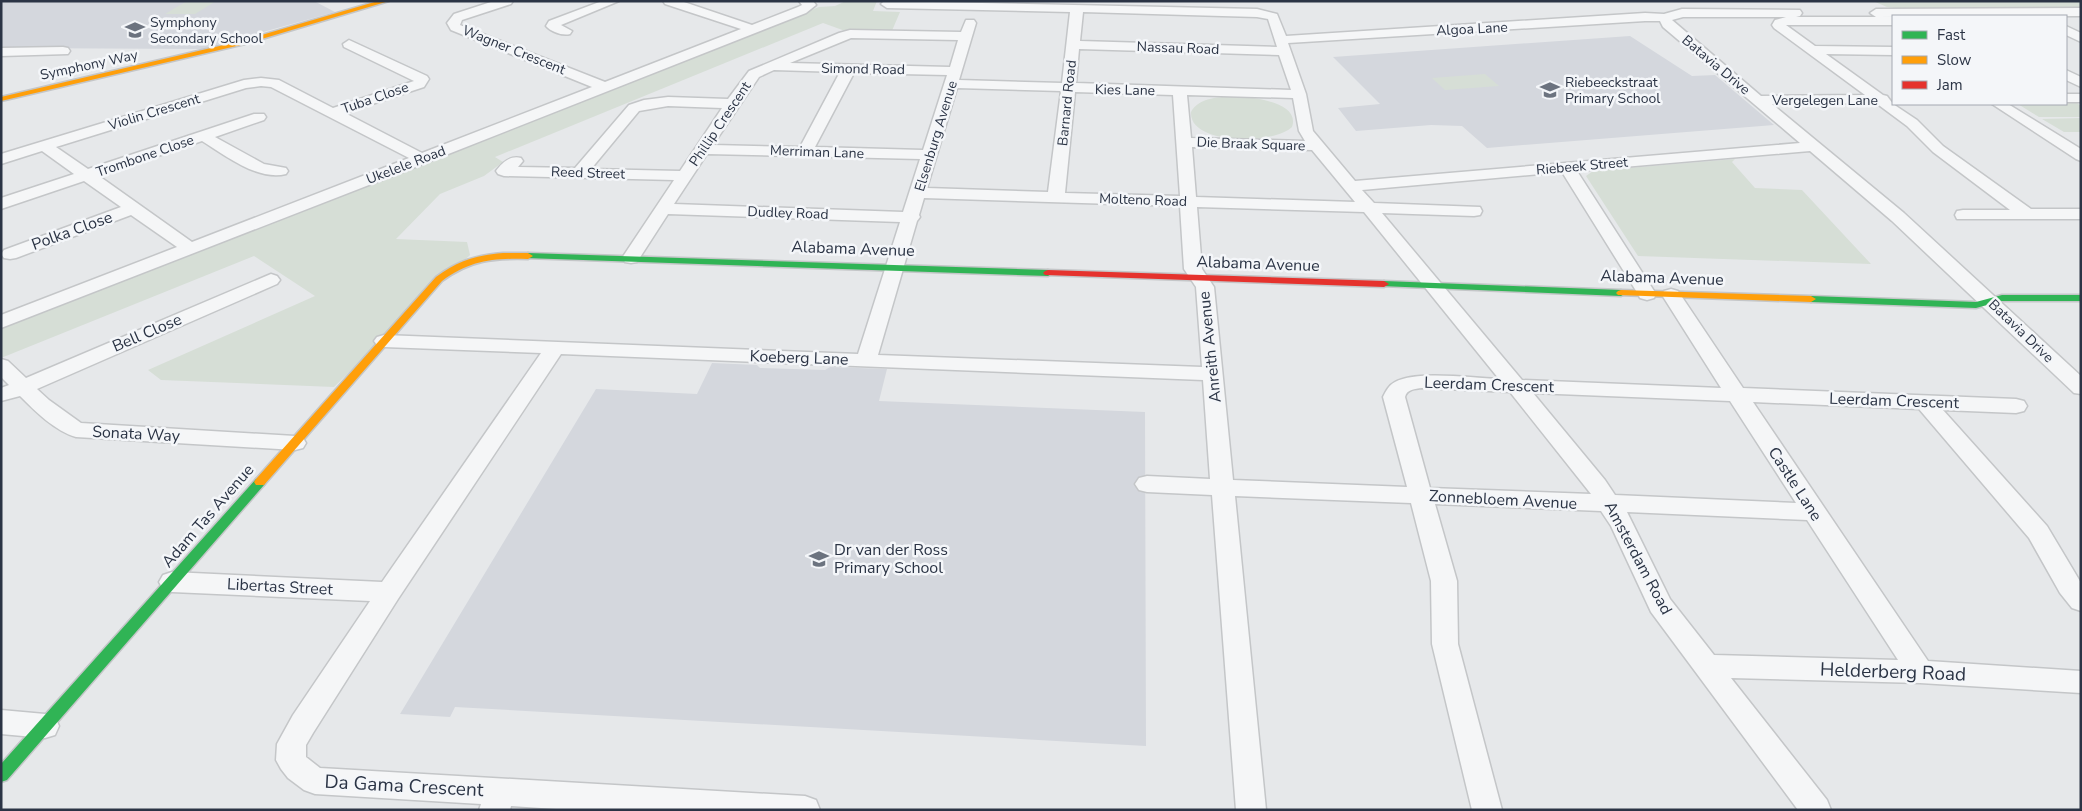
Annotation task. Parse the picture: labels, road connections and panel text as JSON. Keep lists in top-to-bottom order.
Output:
{
  "streets": {
    "street": [
      "Algoa Lane",
      "Nassau Road",
      "Wagner Crescent",
      "Symphony Way",
      "Batavia Drive",
      "Simond Road",
      "Kies Lane",
      "Tuba Close",
      "Vergelegen Lane",
      "Barnard Road",
      "Violin Crescent",
      "Phillip Crescent",
      "Elsenburg Avenue",
      "Die Braak Square",
      "Merriman Lane",
      "Trombone Close",
      "Ukelele Road",
      "Riebeek Street",
      "Reed Street",
      "Molteno Road",
      "Dudley Road",
      "Polka Close",
      "Alabama Avenue",
      "Bell Close",
      "Anreith Avenue",
      "Koeberg Lane",
      "Leerdam Crescent",
      "Sonata Way",
      "Castle Lane",
      "Zonnebloem Avenue",
      "Adam Tas Avenue",
      "Amsterdam Road",
      "Libertas Street",
      "Helderberg Road",
      "Da Gama Crescent"
    ]
  },
  "crossings": [
    ["Algoa Lane", "Nassau Road"],
    ["Algoa Lane", "Batavia Drive"],
    ["Algoa Lane", "Die Braak Square"],
    ["Nassau Road", "Barnard Road"],
    ["Nassau Road", "Die Braak Square"],
    ["Wagner Crescent", "Ukelele Road"],
    ["Batavia Drive", "Vergelegen Lane"],
    ["Batavia Drive", "Riebeek Street"],
    ["Batavia Drive", "Alabama Avenue"],
    ["Simond Road", "Kies Lane"],
    ["Simond Road", "Phillip Crescent"],
    ["Simond Road", "Elsenburg Avenue"],
    ["Kies Lane", "Barnard Road"],
    ["Kies Lane", "Elsenburg Avenue"],
    ["Kies Lane", "Die Braak Square"],
    ["Kies Lane", "Anreith Avenue"],
    ["Tuba Close", "Violin Crescent"],
    ["Barnard Road", "Die Braak Square"],
    ["Barnard Road", "Molteno Road"],
    ["Violin Crescent", "Ukelele Road"],
    ["Phillip Crescent", "Elsenburg Avenue"],
    ["Phillip Crescent", "Merriman Lane"],
    ["Phillip Crescent", "Reed Street"],
    ["Phillip Crescent", "Dudley Road"],
    ["Phillip Crescent", "Alabama Avenue"],
    ["Elsenburg Avenue", "Die Braak Square"],
    ["Elsenburg Avenue", "Merriman Lane"],
    ["Elsenburg Avenue", "Molteno Road"],
    ["Elsenburg Avenue", "Dudley Road"],
    ["Elsenburg Avenue", "Alabama Avenue"],
    ["Elsenburg Avenue", "Koeberg Lane"],
    ["Die Braak Square", "Riebeek Street"],
    ["Die Braak Square", "Molteno Road"],
    ["Die Braak Square", "Alabama Avenue"],
    ["Die Braak Square", "Anreith Avenue"],
    ["Die Braak Square", "Amsterdam Road"],
    ["Molteno Road", "Anreith Avenue"],
    ["Alabama Avenue", "Anreith Avenue"],
    ["Alabama Avenue", "Castle Lane"],
    ["Alabama Avenue", "Adam Tas Avenue"],
    ["Alabama Avenue", "Amsterdam Road"],
    ["Bell Close", "Sonata Way"],
    ["Anreith Avenue", "Koeberg Lane"],
    ["Anreith Avenue", "Zonnebloem Avenue"],
    ["Koeberg Lane", "Adam Tas Avenue"],
    ["Koeberg Lane", "Da Gama Crescent"],
    ["Leerdam Crescent", "Castle Lane"],
    ["Leerdam Crescent", "Zonnebloem Avenue"],
    ["Leerdam Crescent", "Amsterdam Road"],
    ["Sonata Way", "Adam Tas Avenue"],
    ["Castle Lane", "Zonnebloem Avenue"],
    ["Castle Lane", "Helderberg Road"],
    ["Zonnebloem Avenue", "Amsterdam Road"],
    ["Adam Tas Avenue", "Libertas Street"],
    ["Amsterdam Road", "Helderberg Road"],
    ["Libertas Street", "Da Gama Crescent"]
  ],
  "places": {
    "school or university": ["Symphony Secondary School", "Riebeeckstraat Primary School", "Dr van der Ross Primary School"]
  },
  "legend": ["Fast", "Slow", "Jam"]
}
